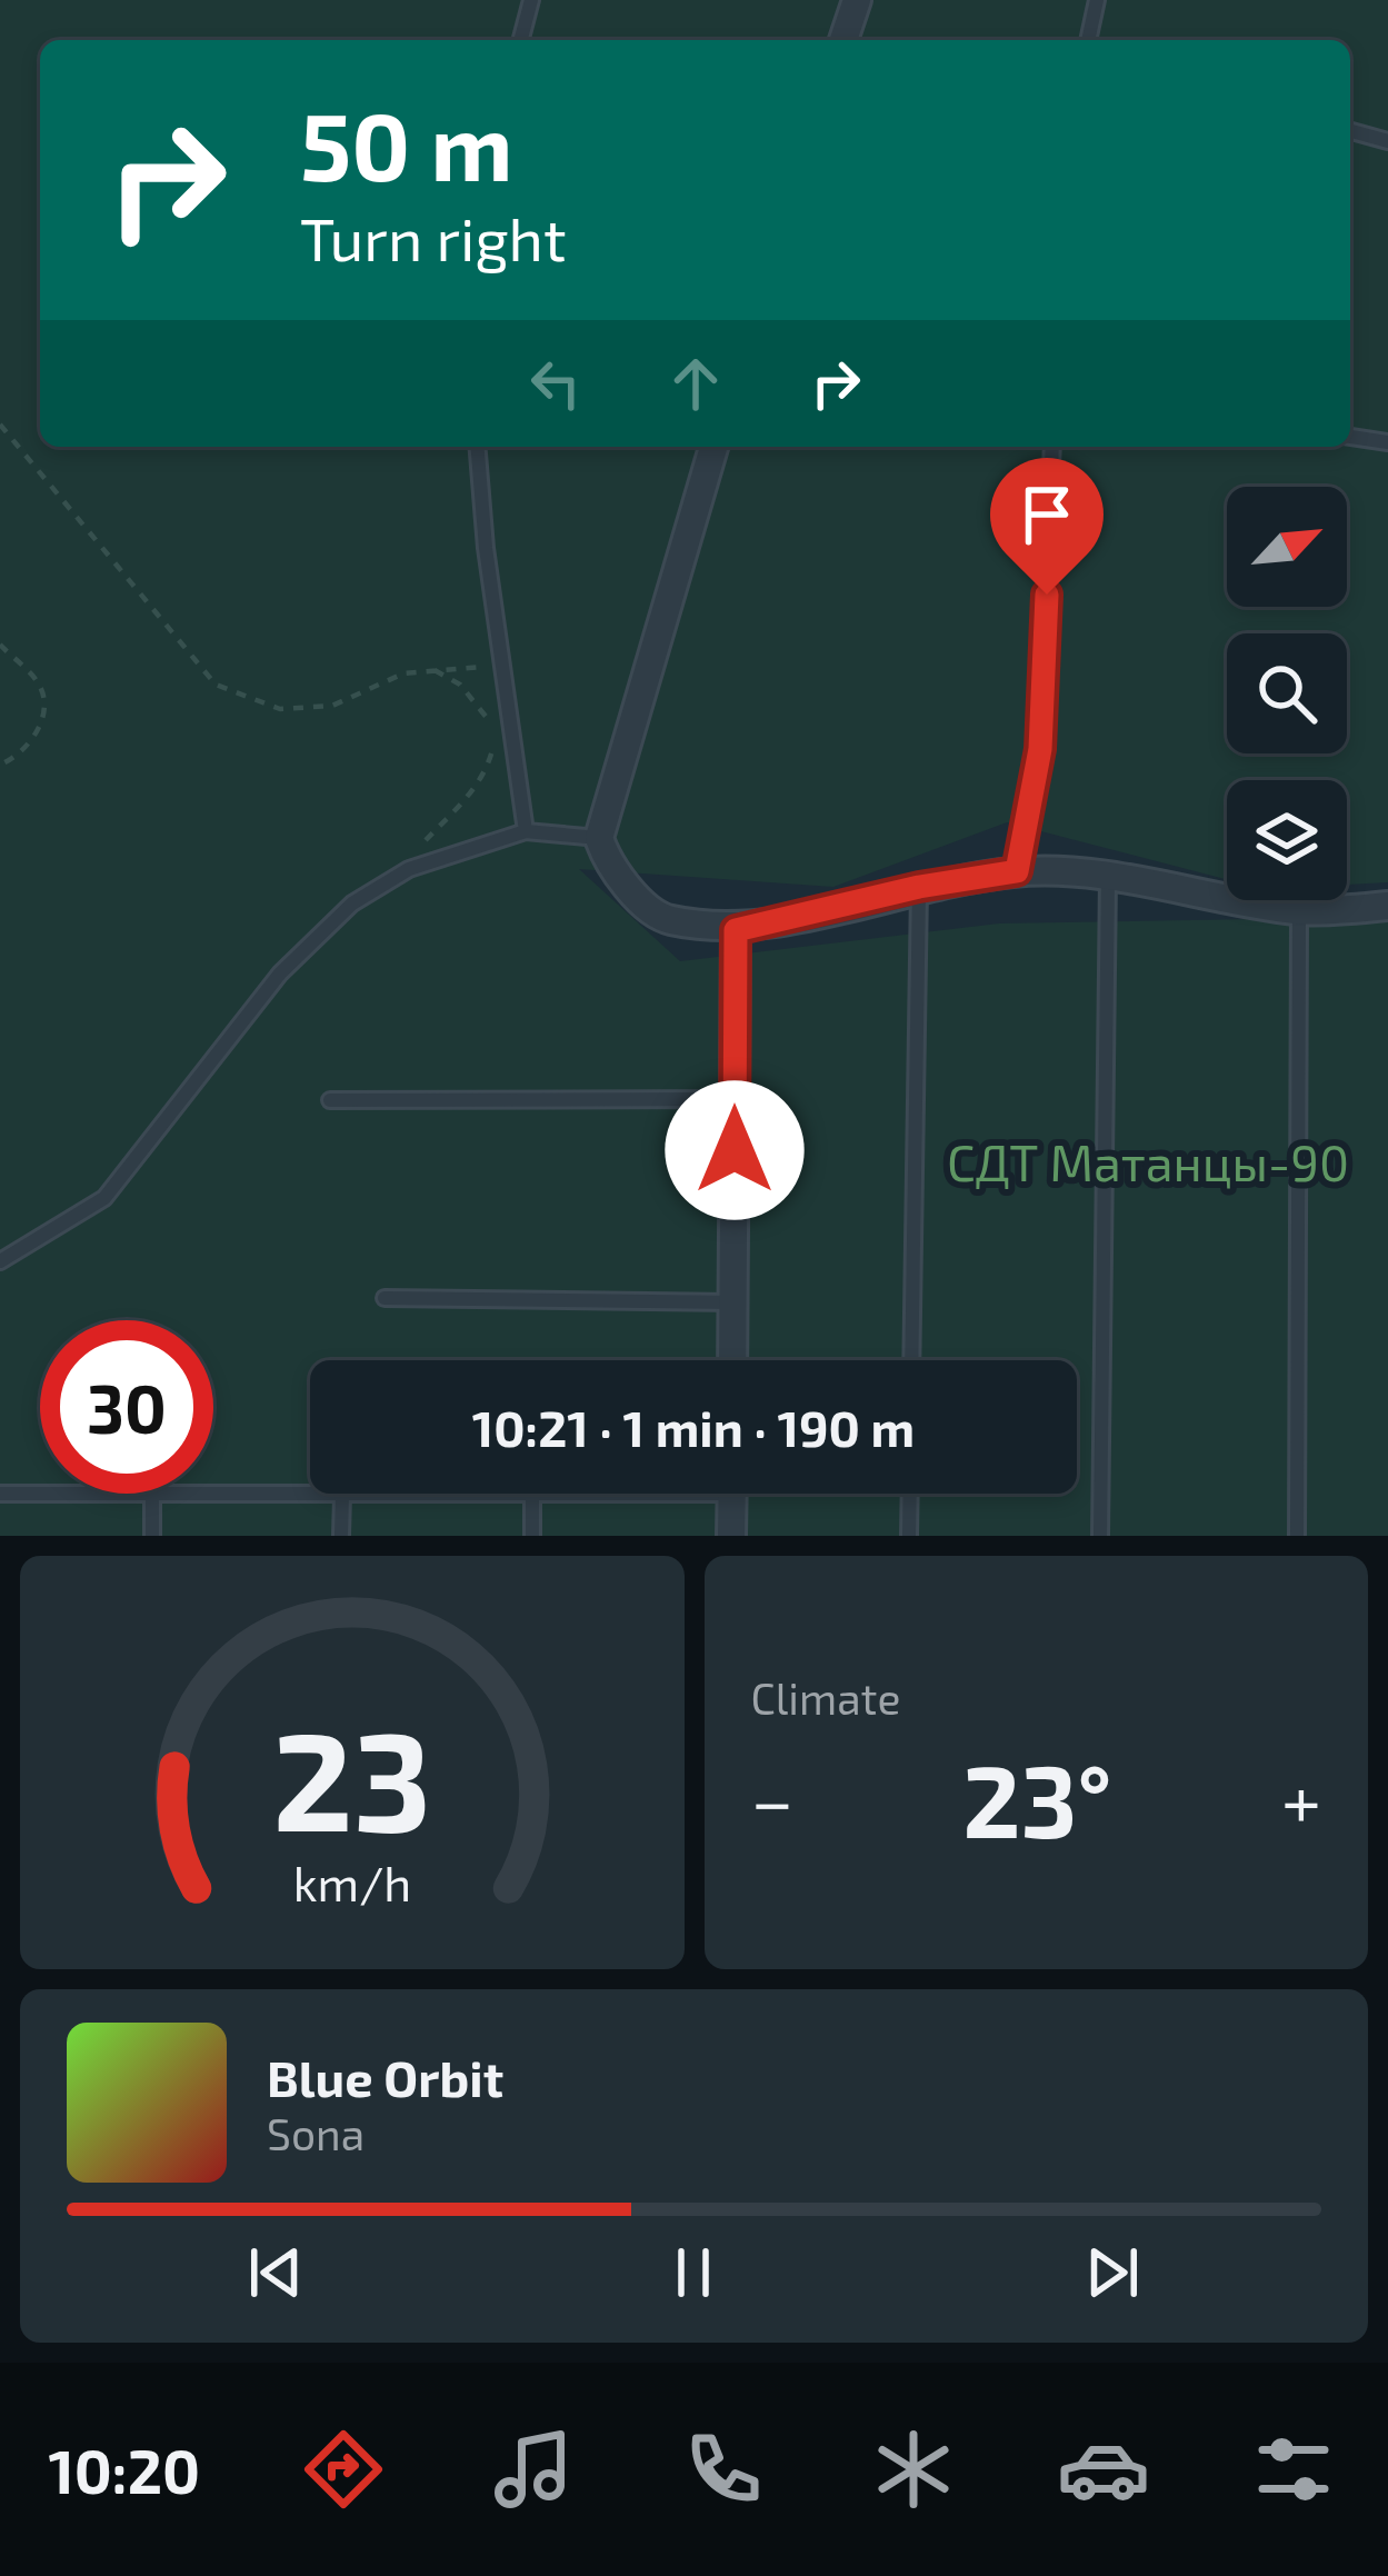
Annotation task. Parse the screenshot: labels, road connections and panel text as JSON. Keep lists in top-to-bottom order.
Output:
{
  "parks": ["СДТ Матанцы-90"],
  "north": "top right",
  "page": {
    "turn": ["50 m", "Turn right"],
    "limit": "30",
    "trip": "10:21 · 1 min · 190 m",
    "tile": "Climate",
    "heat": ["−", "23°", "+"],
    "song": ["Blue Orbit", "Sona"],
    "tabs": "10:20",
    "gauge": ["23", "km/h"]
  }
}
